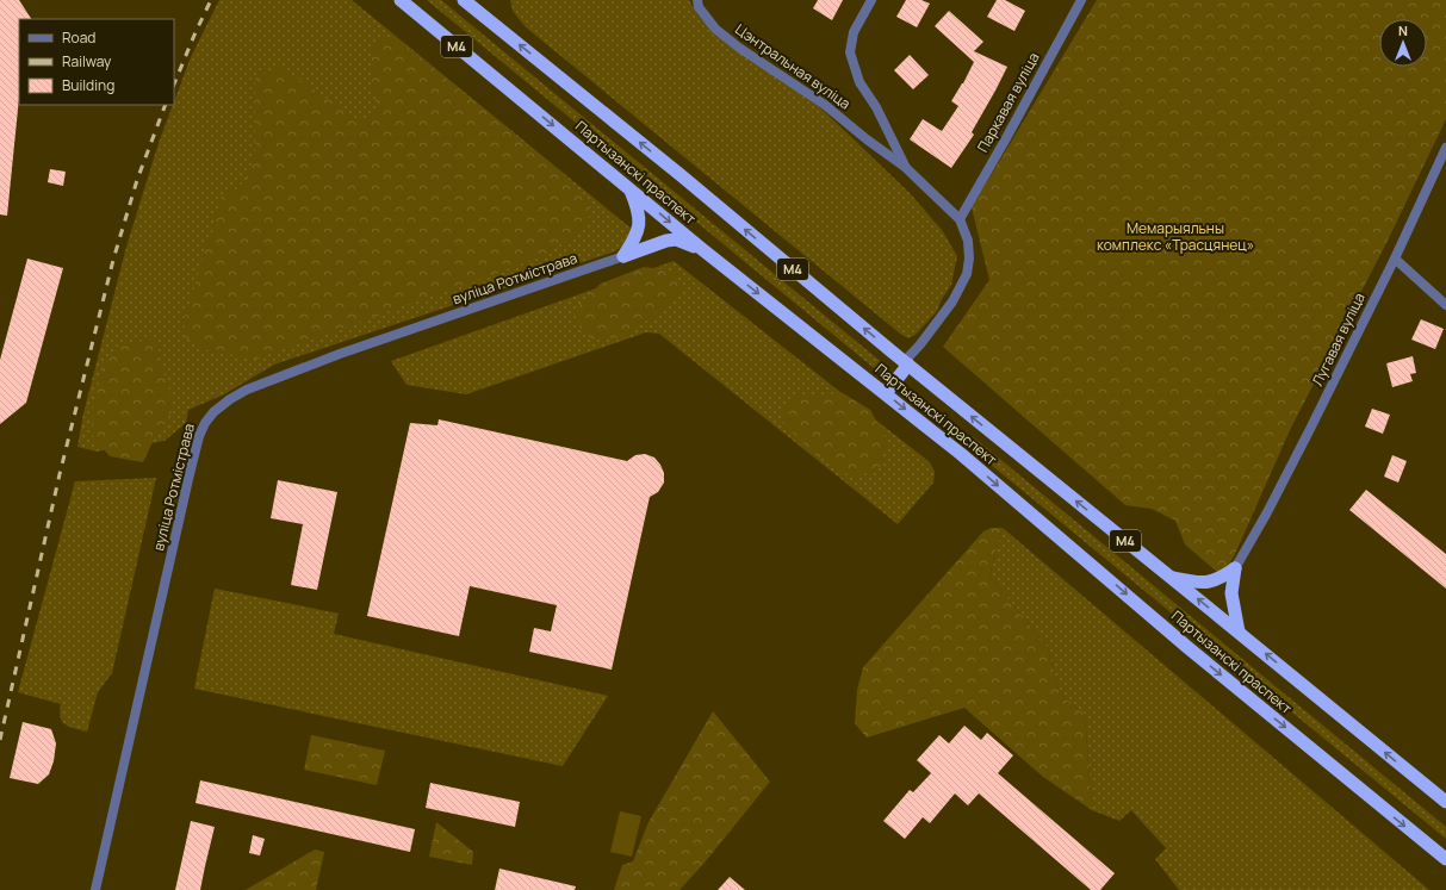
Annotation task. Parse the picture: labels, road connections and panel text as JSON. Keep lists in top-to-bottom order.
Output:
{
  "streets": {
    "highway": ["М4", "Партызанскі праспект"],
    "street": [
      "Цэнтральная вуліца",
      "Паркавая вуліца",
      "вуліца Ротмістрава",
      "Лугавая вуліца"
    ]
  },
  "crossings": [
    ["Цэнтральная вуліца", "Паркавая вуліца"]
  ],
  "parks": ["Мемарыяльны комплекс «Трасцянец»"],
  "legend": ["Road", "Railway", "Building"],
  "north": "top"
}
